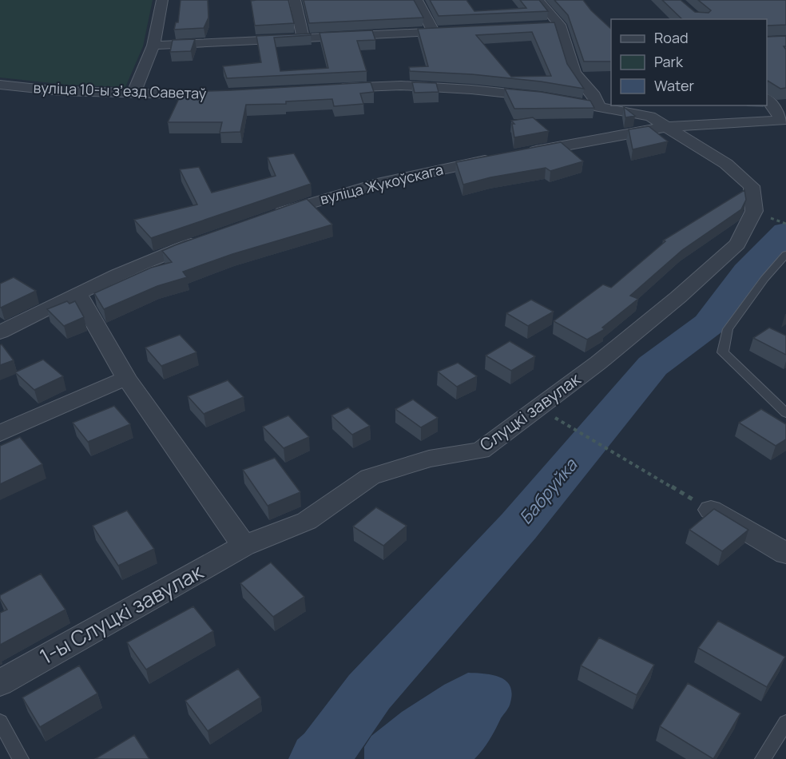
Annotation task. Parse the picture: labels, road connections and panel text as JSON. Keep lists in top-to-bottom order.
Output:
{
  "streets": {
    "street": [
      "вуліца 10-ы зʼезд Саветаў",
      "вуліца Жукоўскага",
      "Слуцкі завулак",
      "1-ы Слуцкі завулак"
    ]
  },
  "crossings": [
    ["Слуцкі завулак", "1-ы Слуцкі завулак"]
  ],
  "water": ["Бабруйка"],
  "legend": ["Road", "Park", "Water"]
}
